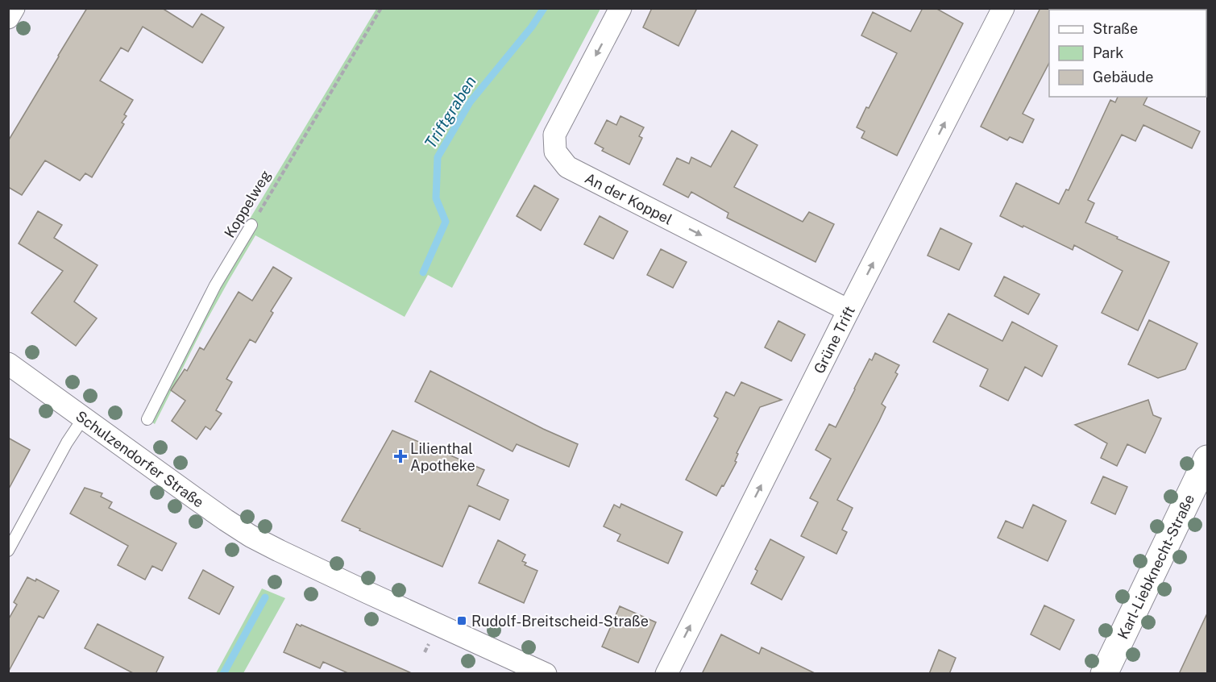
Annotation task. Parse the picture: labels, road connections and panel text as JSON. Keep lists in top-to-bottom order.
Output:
{
  "streets": {
    "street": [
      "An der Koppel",
      "Grüne Trift",
      "Schulzendorfer Straße",
      "Karl-Liebknecht-Straße"
    ],
    "lane": ["Koppelweg"]
  },
  "crossings": [
    ["An der Koppel", "Grüne Trift"]
  ],
  "one_way": ["Grüne Trift"],
  "water": ["Triftgraben"],
  "places": {
    "health": ["Lilienthal Apotheke"],
    "transit": ["Rudolf-Breitscheid-Straße"]
  },
  "legend": ["Straße", "Park", "Gebäude"]
}
